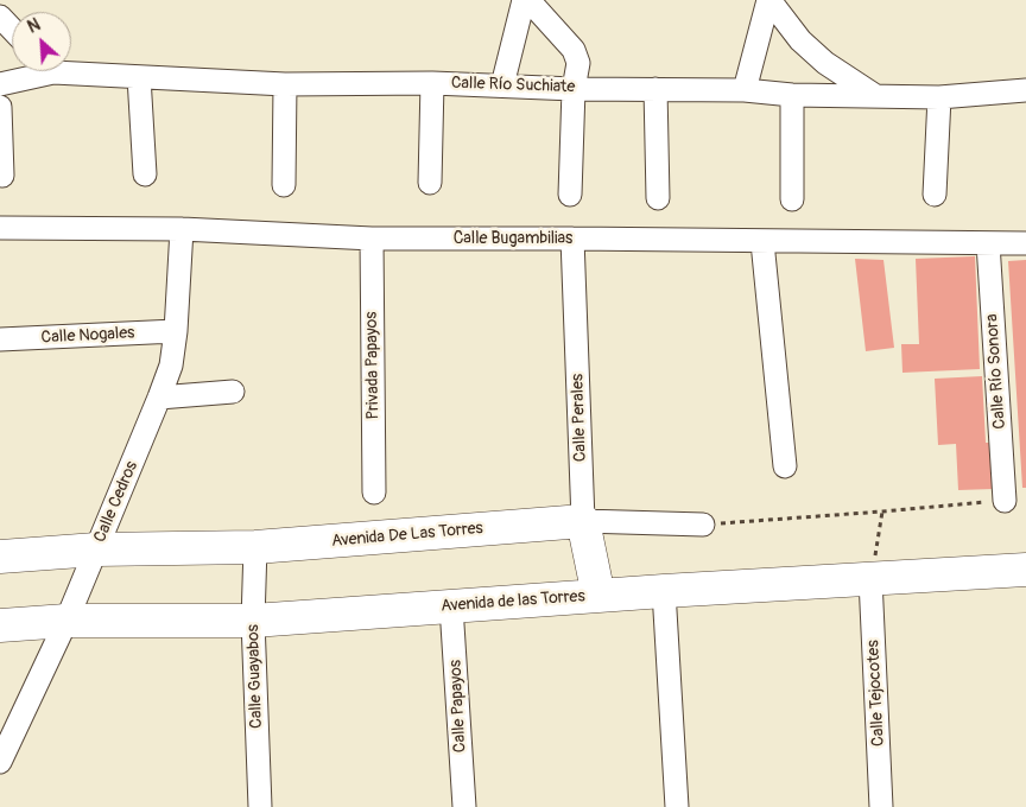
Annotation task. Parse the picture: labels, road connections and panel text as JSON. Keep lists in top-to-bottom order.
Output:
{
  "streets": {
    "main road": ["Calle Perales", "Avenida De Las Torres", "Avenida de las Torres"],
    "street": [
      "Calle Río Suchiate",
      "Calle Bugambilias",
      "Calle Nogales",
      "Privada Papayos",
      "Calle Río Sonora",
      "Calle Cedros",
      "Calle Guayabos",
      "Calle Tejocotes",
      "Calle Papayos"
    ]
  },
  "crossings": [
    ["Calle Bugambilias", "Privada Papayos"],
    ["Calle Bugambilias", "Calle Río Sonora"],
    ["Calle Bugambilias", "Calle Perales"],
    ["Calle Bugambilias", "Calle Cedros"],
    ["Calle Nogales", "Calle Cedros"],
    ["Calle Perales", "Avenida De Las Torres"],
    ["Calle Perales", "Avenida de las Torres"],
    ["Calle Cedros", "Avenida De Las Torres"],
    ["Calle Cedros", "Avenida de las Torres"],
    ["Avenida De Las Torres", "Calle Guayabos"],
    ["Avenida de las Torres", "Calle Guayabos"],
    ["Avenida de las Torres", "Calle Tejocotes"],
    ["Avenida de las Torres", "Calle Papayos"]
  ],
  "north": "top left"
}
